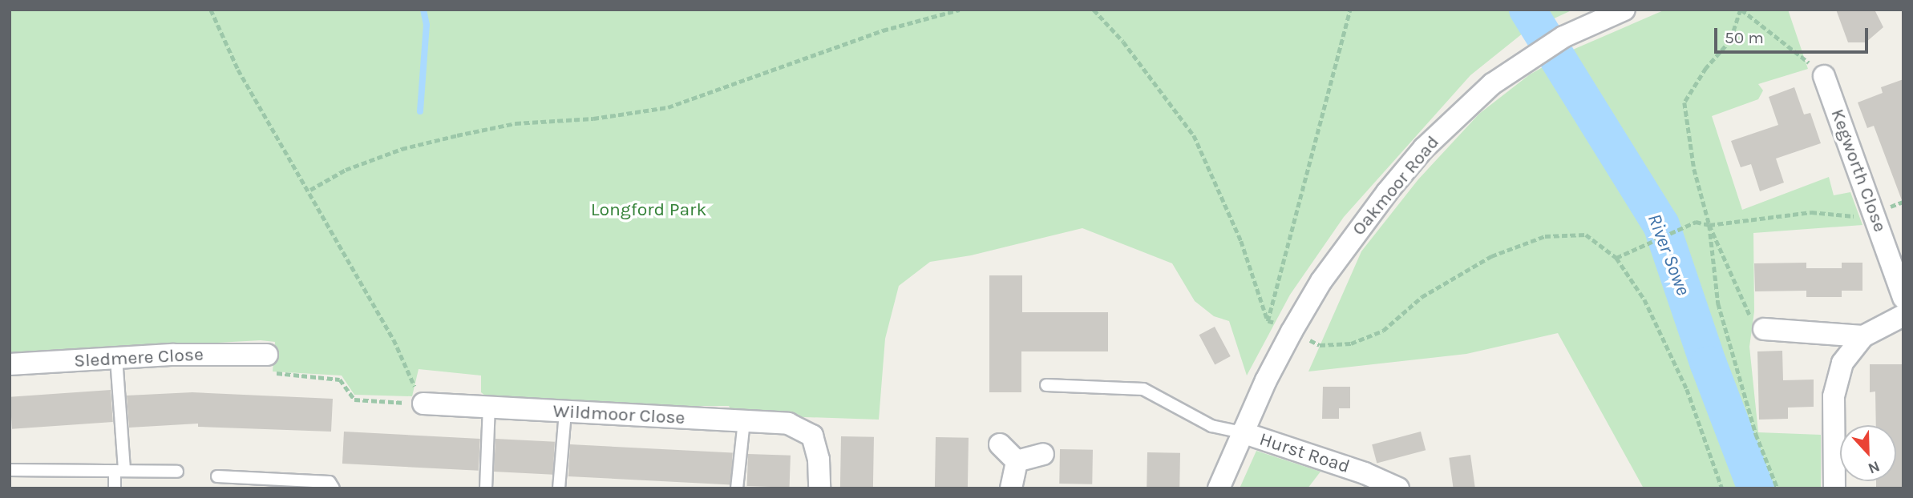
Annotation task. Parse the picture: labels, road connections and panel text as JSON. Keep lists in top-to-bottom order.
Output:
{
  "streets": {
    "street": [
      "Kegworth Close",
      "Oakmoor Road",
      "Sledmere Close",
      "Wildmoor Close",
      "Hurst Road"
    ]
  },
  "crossings": [
    ["Oakmoor Road", "Hurst Road"]
  ],
  "water": ["River Sowe"],
  "parks": ["Longford Park"],
  "scale_bar": "50 m",
  "north": "bottom"
}
